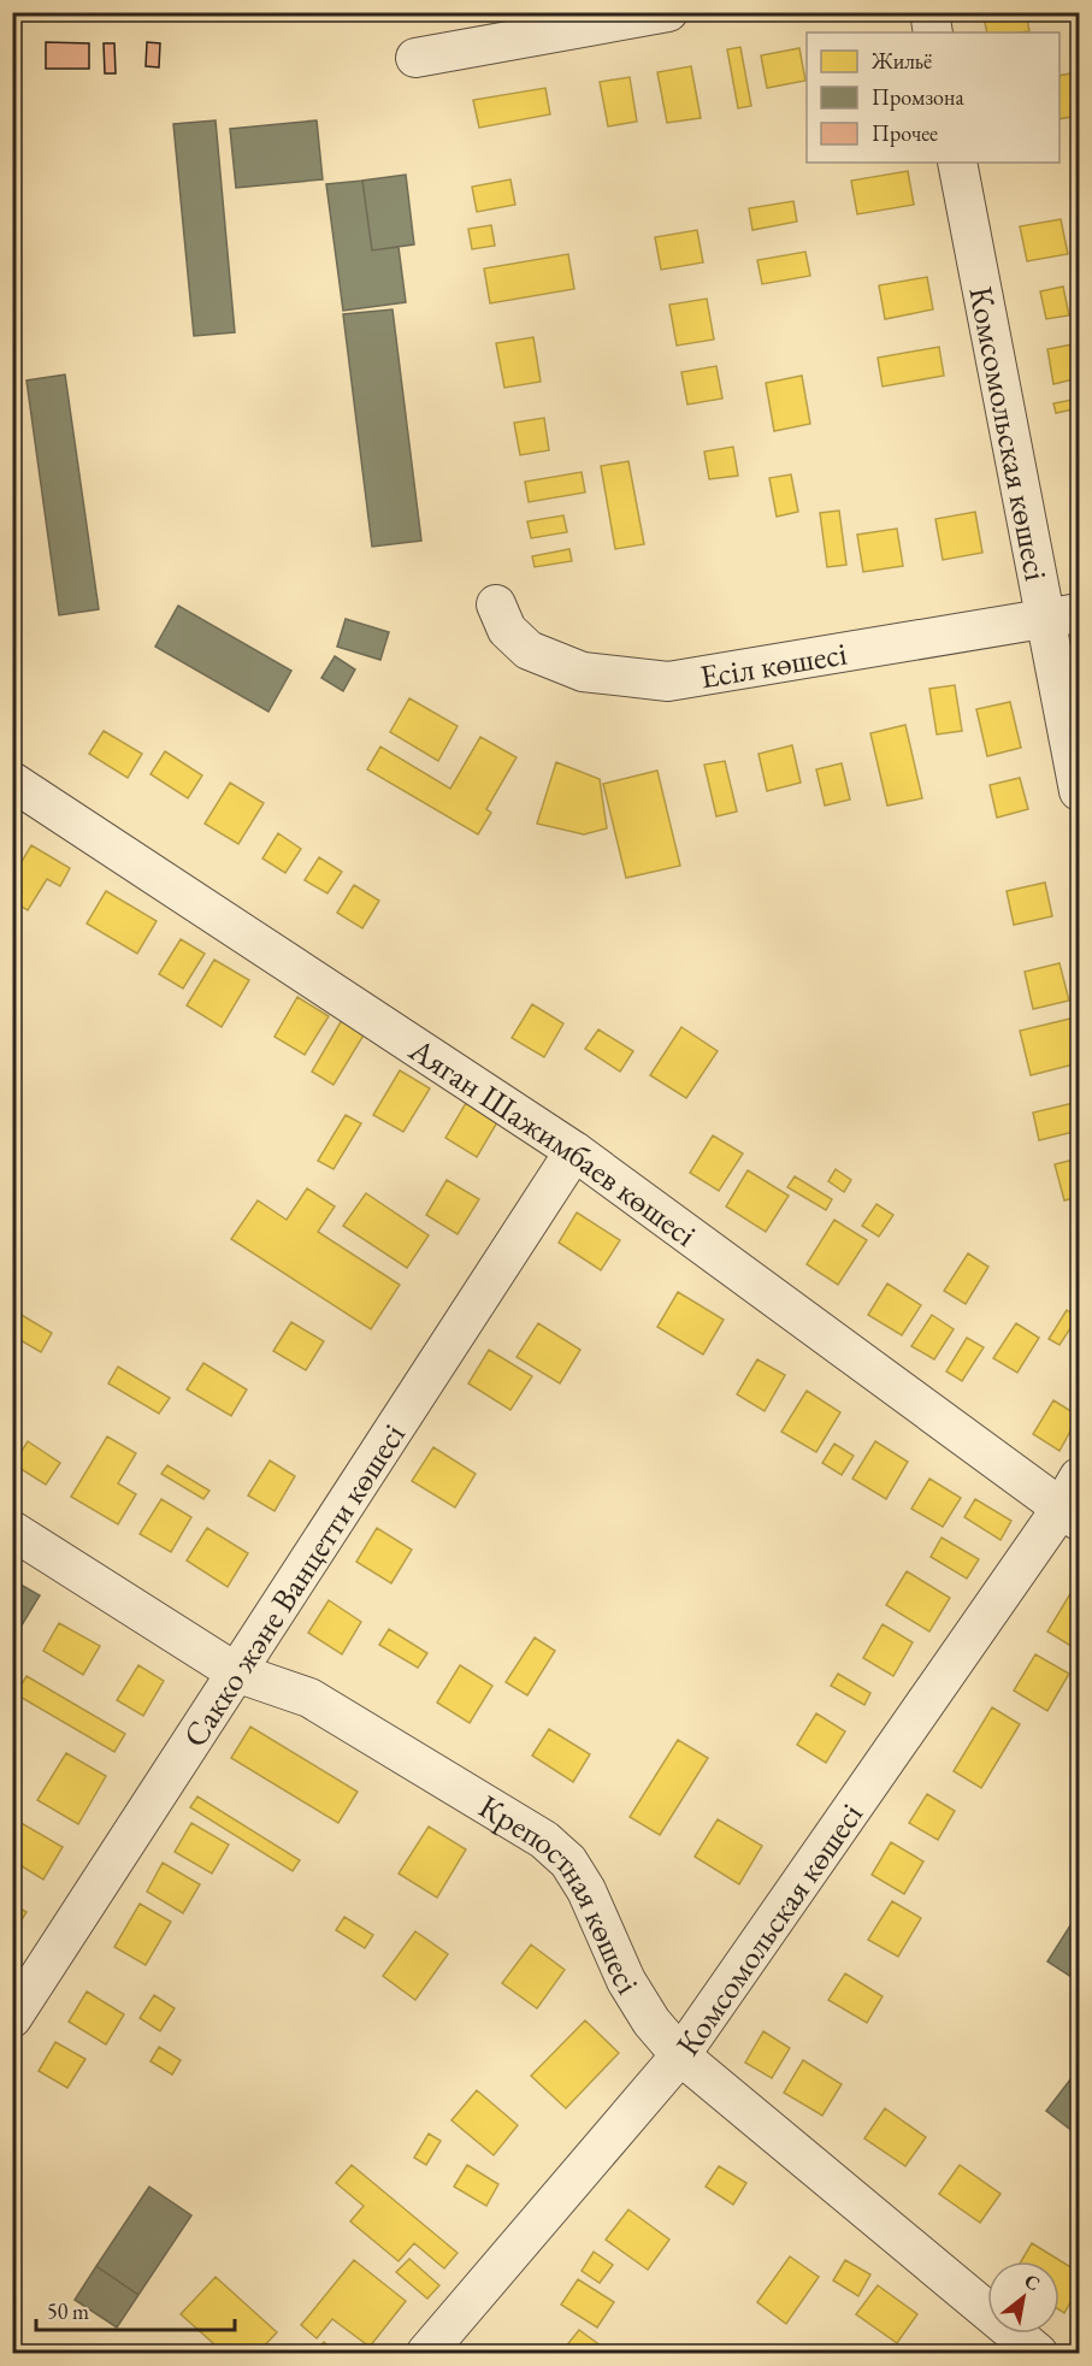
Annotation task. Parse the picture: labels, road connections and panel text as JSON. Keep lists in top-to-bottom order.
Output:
{
  "streets": {
    "street": [
      "Комсомольская көшесі",
      "Есіл көшесі",
      "Аяган Шажимбаев көшесі",
      "Сакко және Ванцетти көшесі",
      "Крепостная көшесі"
    ]
  },
  "crossings": [
    ["Комсомольская көшесі", "Есіл көшесі"],
    ["Комсомольская көшесі", "Аяган Шажимбаев көшесі"],
    ["Комсомольская көшесі", "Крепостная көшесі"],
    ["Аяган Шажимбаев көшесі", "Сакко және Ванцетти көшесі"],
    ["Сакко және Ванцетти көшесі", "Крепостная көшесі"]
  ],
  "legend": ["Жильё", "Промзона", "Прочее"],
  "scale_bar": "50 m",
  "north": "top right"
}
